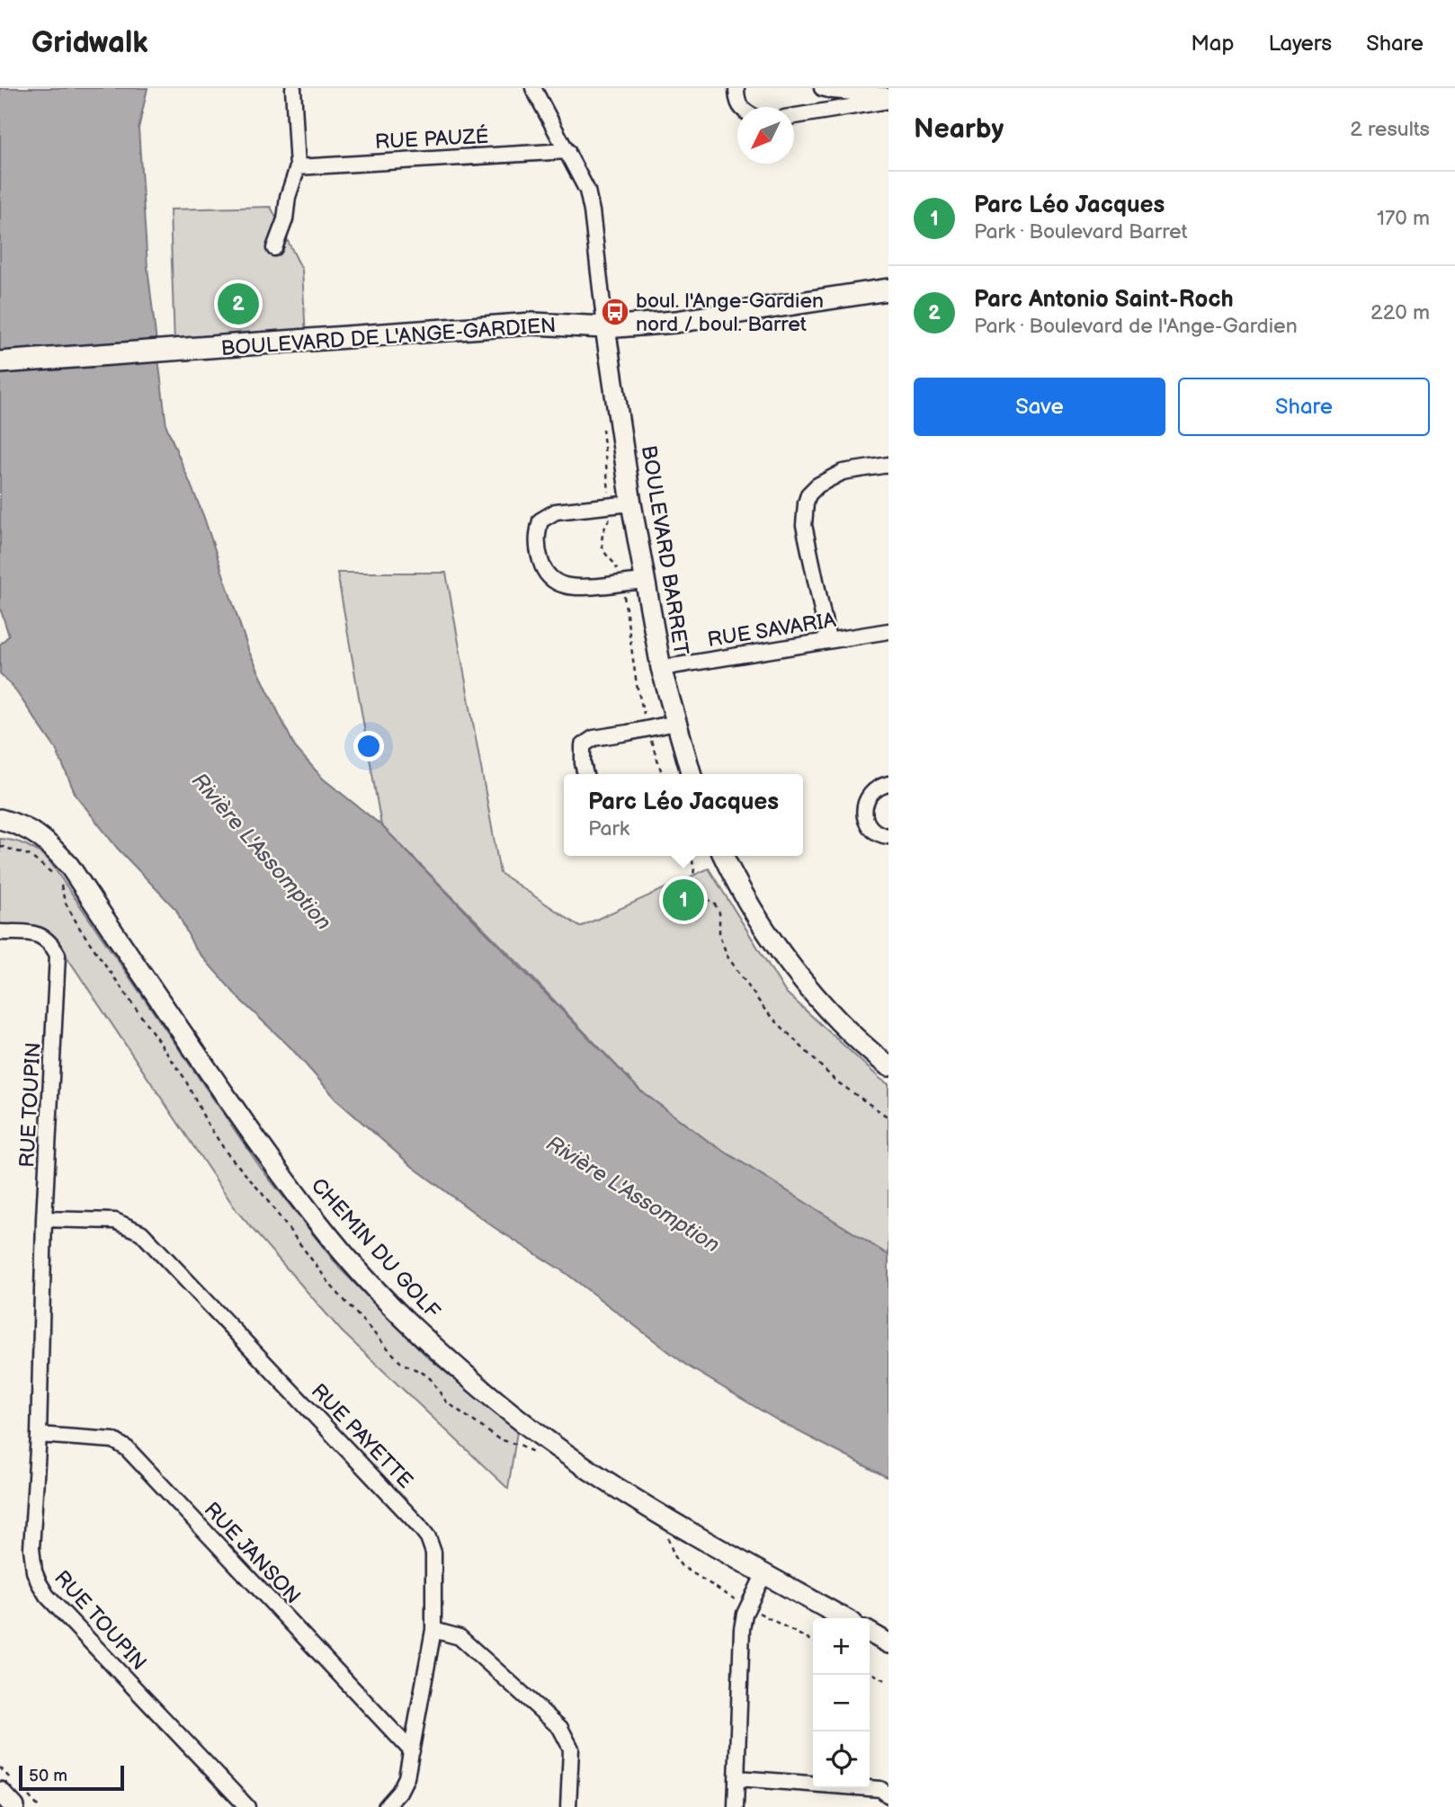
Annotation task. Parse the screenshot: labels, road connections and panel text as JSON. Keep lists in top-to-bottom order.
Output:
{
  "streets": {
    "main road": ["BOULEVARD DE L'ANGE-GARDIEN"],
    "street": [
      "RUE PAUZÉ",
      "BOULEVARD BARRET",
      "RUE SAVARIA",
      "RUE TOUPIN",
      "CHEMIN DU GOLF",
      "RUE PAYETTE",
      "RUE JANSON"
    ]
  },
  "crossings": [
    ["BOULEVARD DE L'ANGE-GARDIEN", "BOULEVARD BARRET"],
    ["BOULEVARD BARRET", "RUE SAVARIA"],
    ["RUE TOUPIN", "RUE PAYETTE"],
    ["RUE TOUPIN", "RUE JANSON"],
    ["RUE PAYETTE", "RUE JANSON"]
  ],
  "water": ["Rivière L'Assomption"],
  "places": {
    "bus stop": ["boul. l'Ange-Gardien nord / boul. Barret"]
  },
  "scale_bar": "50 m",
  "north": "bottom left",
  "page": {
    "header": "Gridwalk",
    "nav": ["Map", "Layers", "Share"],
    "heading": ["Nearby", "2 results"],
    "list": [
      {
        "mark": "1",
        "name": "Parc Léo Jacques",
        "note": "Park · Boulevard Barret",
        "value": "170 m"
      },
      {
        "mark": "2",
        "name": "Parc Antonio Saint-Roch",
        "note": "Park · Boulevard de l'Ange-Gardien",
        "value": "220 m"
      }
    ],
    "pins": ["2", "1"],
    "buttons": ["Save", "Share"],
    "popup": ["Parc Léo Jacques", "Park"],
    "map_buttons": ["+", "−"],
    "scale": "50 m"
  }
}
